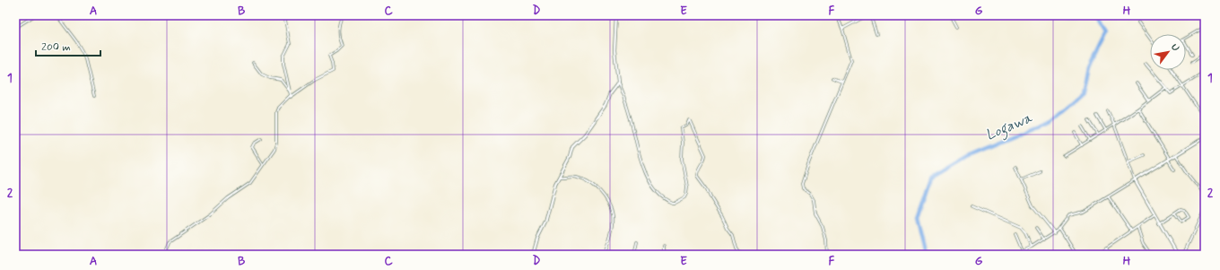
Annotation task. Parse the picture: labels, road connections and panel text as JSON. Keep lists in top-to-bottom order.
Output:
{
  "water": ["Logawa"],
  "scale_bar": "200 m",
  "north": "top right",
  "grid": {
    "columns": [
      "A",
      "B",
      "C",
      "D",
      "E",
      "F",
      "G",
      "H"
    ],
    "rows": ["1", "2"]
  }
}
